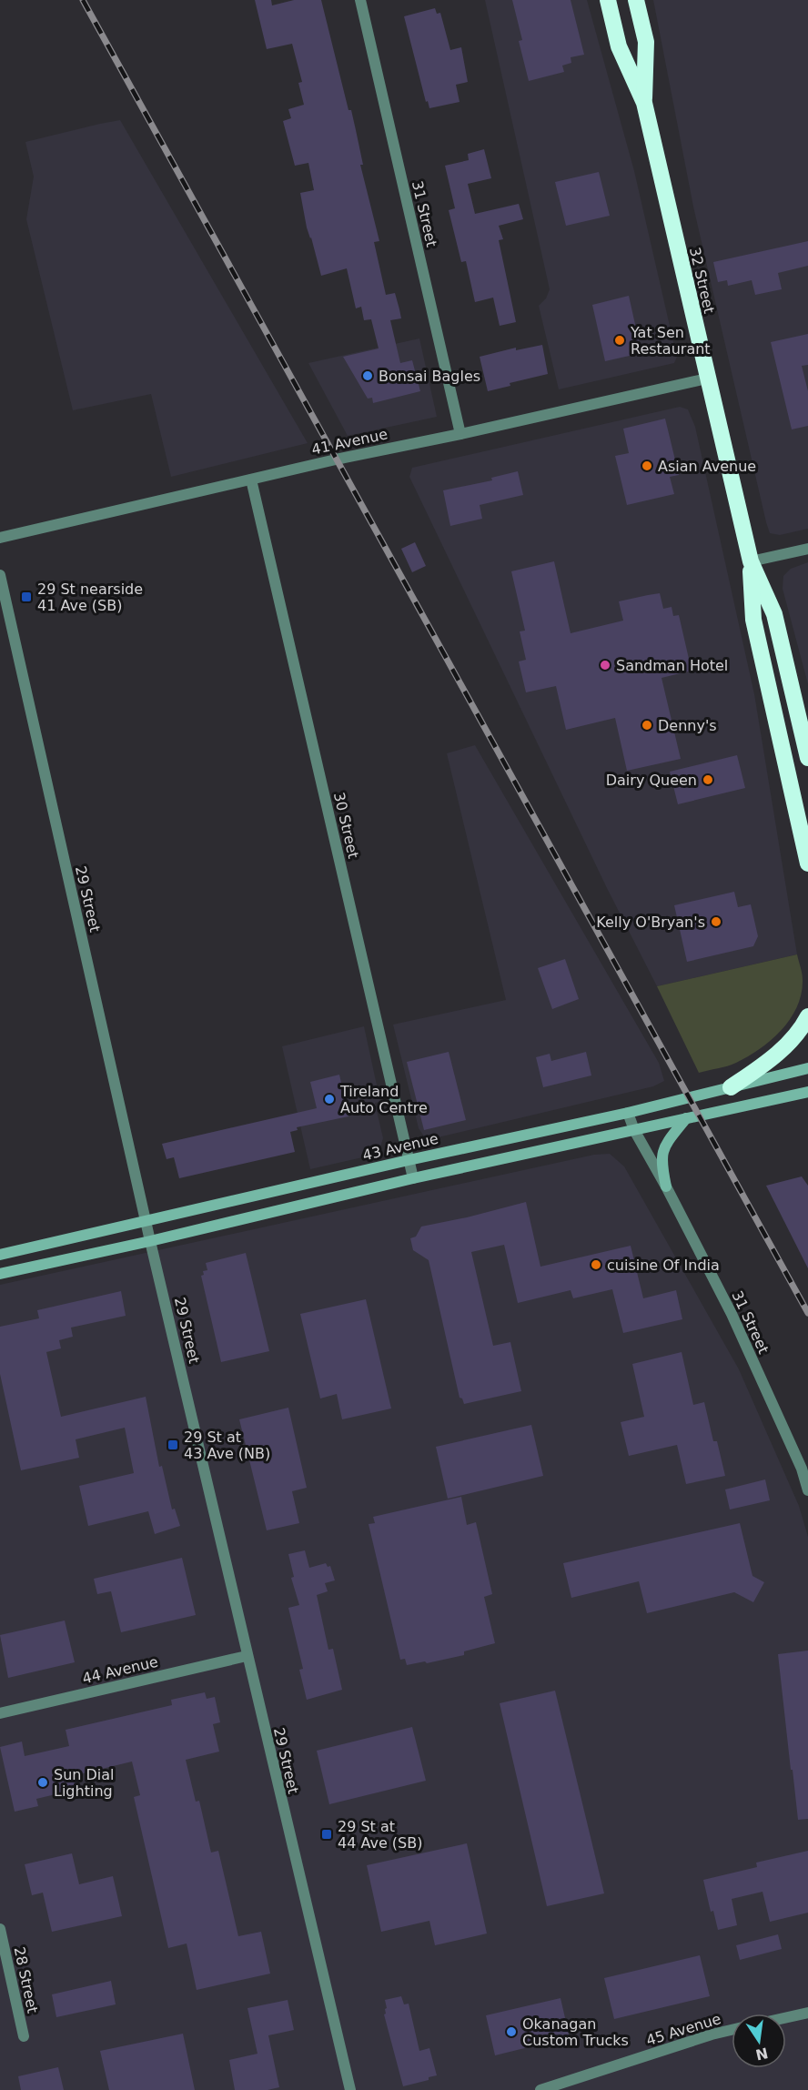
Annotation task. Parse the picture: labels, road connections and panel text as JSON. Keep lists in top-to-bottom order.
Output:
{
  "streets": {
    "highway": ["32 Street"],
    "street": [
      "31 Street",
      "41 Avenue",
      "30 Street",
      "29 Street",
      "43 Avenue",
      "44 Avenue",
      "28 Street",
      "45 Avenue"
    ]
  },
  "crossings": [
    ["31 Street", "41 Avenue"],
    ["31 Street", "43 Avenue"],
    ["32 Street", "41 Avenue"],
    ["41 Avenue", "30 Street"],
    ["30 Street", "43 Avenue"],
    ["29 Street", "43 Avenue"],
    ["29 Street", "44 Avenue"]
  ],
  "places": {
    "other": [
      "Yat Sen Restaurant",
      "Bonsai Bagles",
      "Asian Avenue",
      "Sandman Hotel",
      "Denny's",
      "Dairy Queen",
      "Kelly O'Bryan's",
      "Tireland Auto Centre",
      "cuisine Of India",
      "Sun Dial Lighting",
      "Okanagan Custom Trucks"
    ],
    "transit": ["29 St nearside 41 Ave (SB)", "29 St at 43 Ave (NB)", "29 St at 44 Ave (SB)"]
  },
  "north": "bottom"
}
